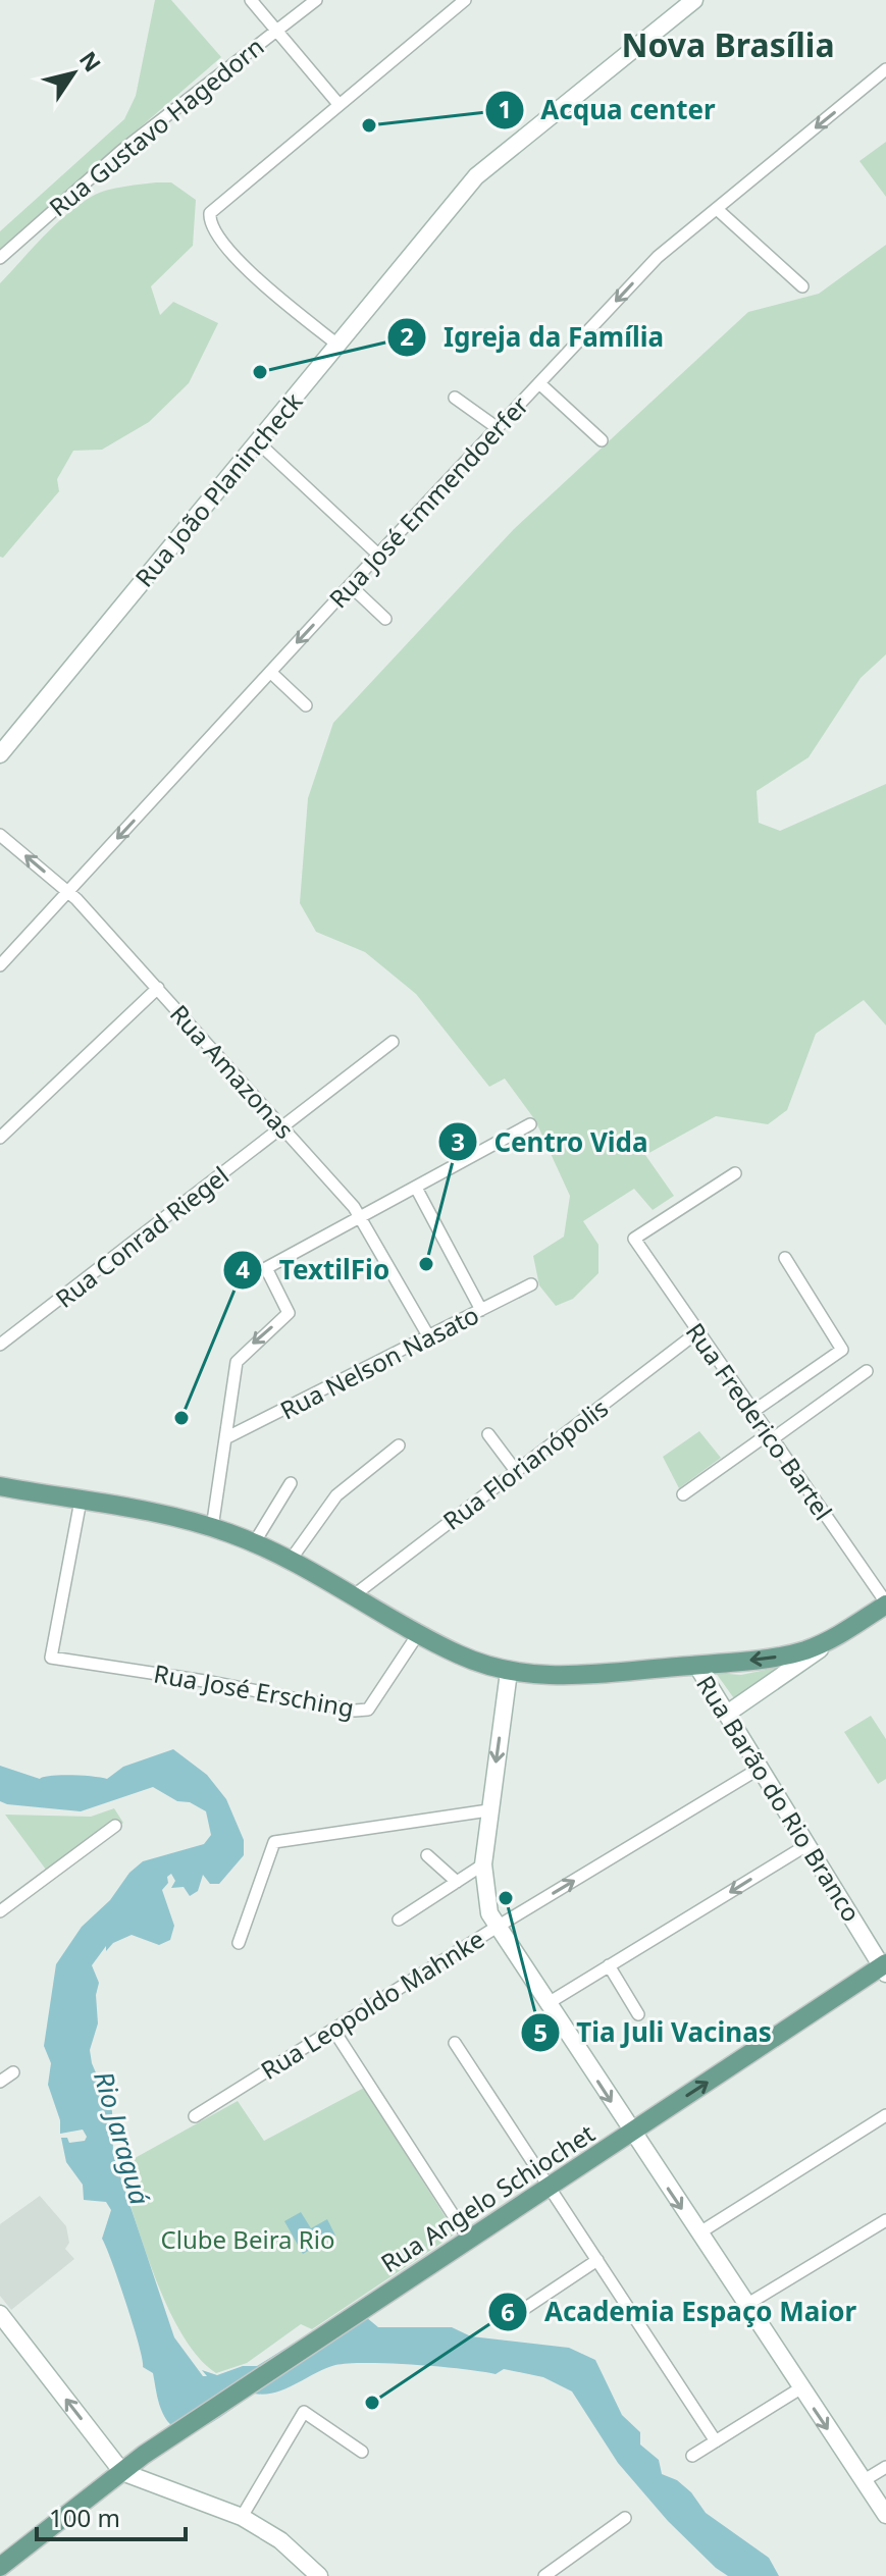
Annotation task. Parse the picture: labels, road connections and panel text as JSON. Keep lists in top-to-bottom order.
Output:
{
  "streets": {
    "main road": ["Rua Angelo Schiochet"],
    "street": [
      "Rua Gustavo Hagedorn",
      "Rua João Planincheck",
      "Rua José Emmendoerfer",
      "Rua Amazonas",
      "Rua Conrad Riegel",
      "Rua Nelson Nasato",
      "Rua Frederico Bartel",
      "Rua Florianópolis",
      "Rua José Ersching",
      "Rua Barão do Rio Branco",
      "Rua Leopoldo Mahnke"
    ]
  },
  "crossings": [
    ["Rua José Emmendoerfer", "Rua Amazonas"],
    ["Rua Amazonas", "Rua Conrad Riegel"],
    ["Rua Amazonas", "Rua Nelson Nasato"],
    ["Rua Frederico Bartel", "Rua Florianópolis"],
    ["Rua Barão do Rio Branco", "Rua Leopoldo Mahnke"],
    ["Rua Barão do Rio Branco", "Rua Angelo Schiochet"]
  ],
  "one_way": ["Rua José Emmendoerfer"],
  "districts": ["Nova Brasília"],
  "water": ["Rio Jaraguá"],
  "parks": ["Clube Beira Rio"],
  "places": [
    "Acqua center",
    "Igreja da Família",
    "Centro Vida",
    "TextilFio",
    "Tia Juli Vacinas",
    "Academia Espaço Maior"
  ],
  "scale_bar": "100 m",
  "north": "top right"
}
